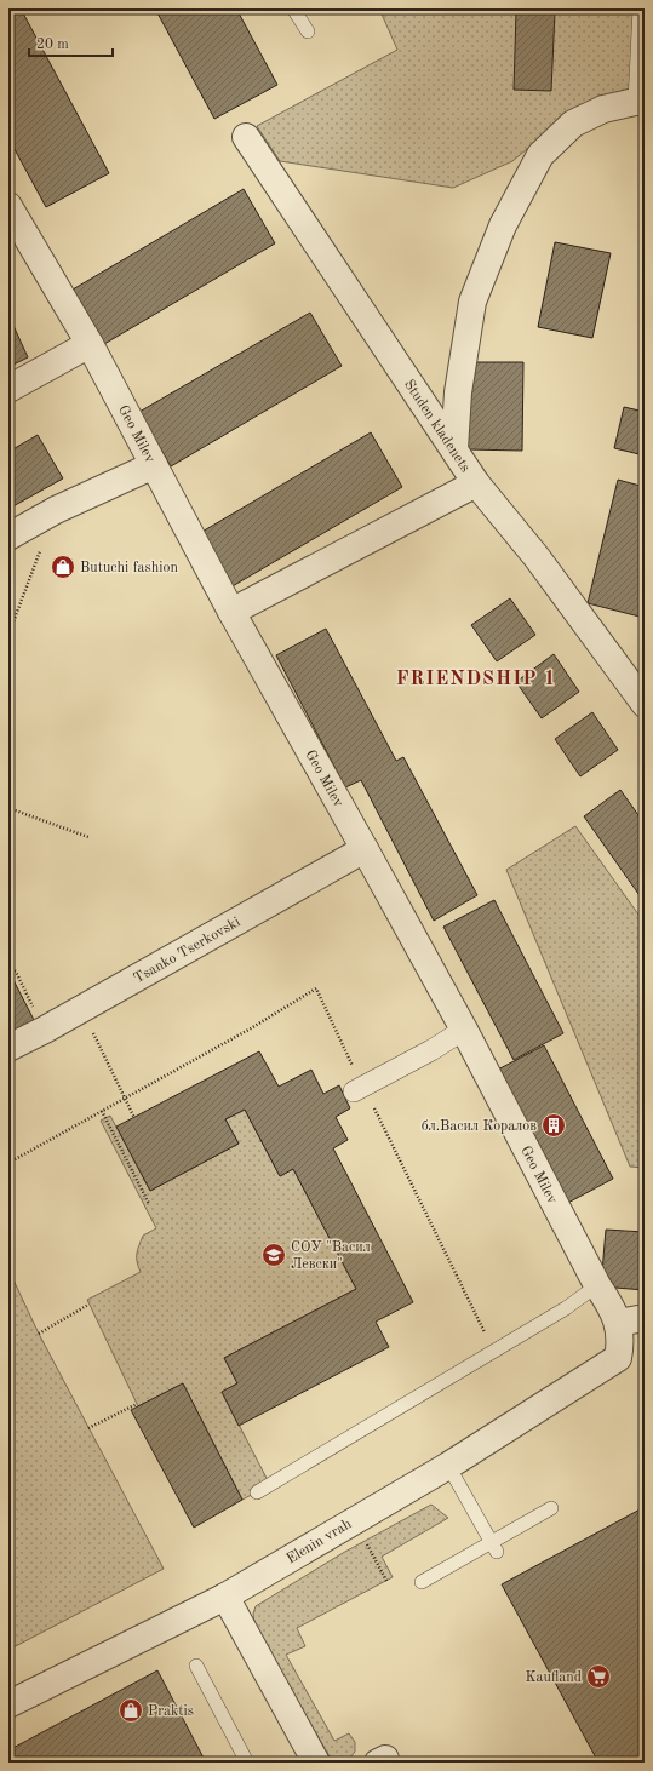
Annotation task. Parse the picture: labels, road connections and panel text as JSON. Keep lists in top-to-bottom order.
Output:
{
  "streets": {
    "street": [
      "Studen kladenets",
      "Geo Milev",
      "Tsanko Tserkovski",
      "Elenin vrah"
    ]
  },
  "crossings": [
    ["Geo Milev", "Tsanko Tserkovski"],
    ["Geo Milev", "Elenin vrah"]
  ],
  "districts": ["FRIENDSHIP 1"],
  "places": {
    "shop": ["Butuchi fashion", "Praktis"],
    "building": ["бл.Васил Коралов"],
    "school or university": ["СОУ \"Васил Левски\""],
    "supermarket": ["Kaufland"]
  },
  "scale_bar": "20 m"
}
